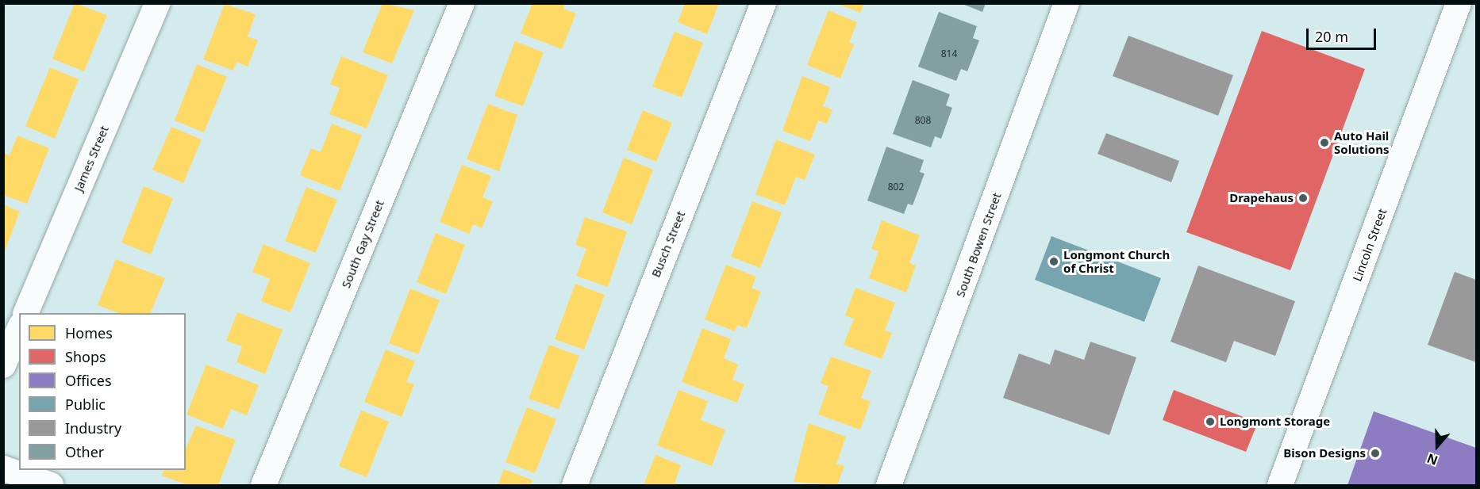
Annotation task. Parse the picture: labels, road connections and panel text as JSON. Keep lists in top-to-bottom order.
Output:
{
  "streets": {
    "street": [
      "James Street",
      "South Gay Street",
      "Busch Street",
      "South Bowen Street",
      "Lincoln Street"
    ]
  },
  "places": [
    "Auto Hail Solutions",
    "Drapehaus",
    "Longmont Church of Christ",
    "Longmont Storage",
    "Bison Designs"
  ],
  "house_numbers": ["814", "808", "802"],
  "legend": [
    "Homes",
    "Shops",
    "Offices",
    "Public",
    "Industry",
    "Other"
  ],
  "scale_bar": "20 m",
  "north": "bottom"
}
